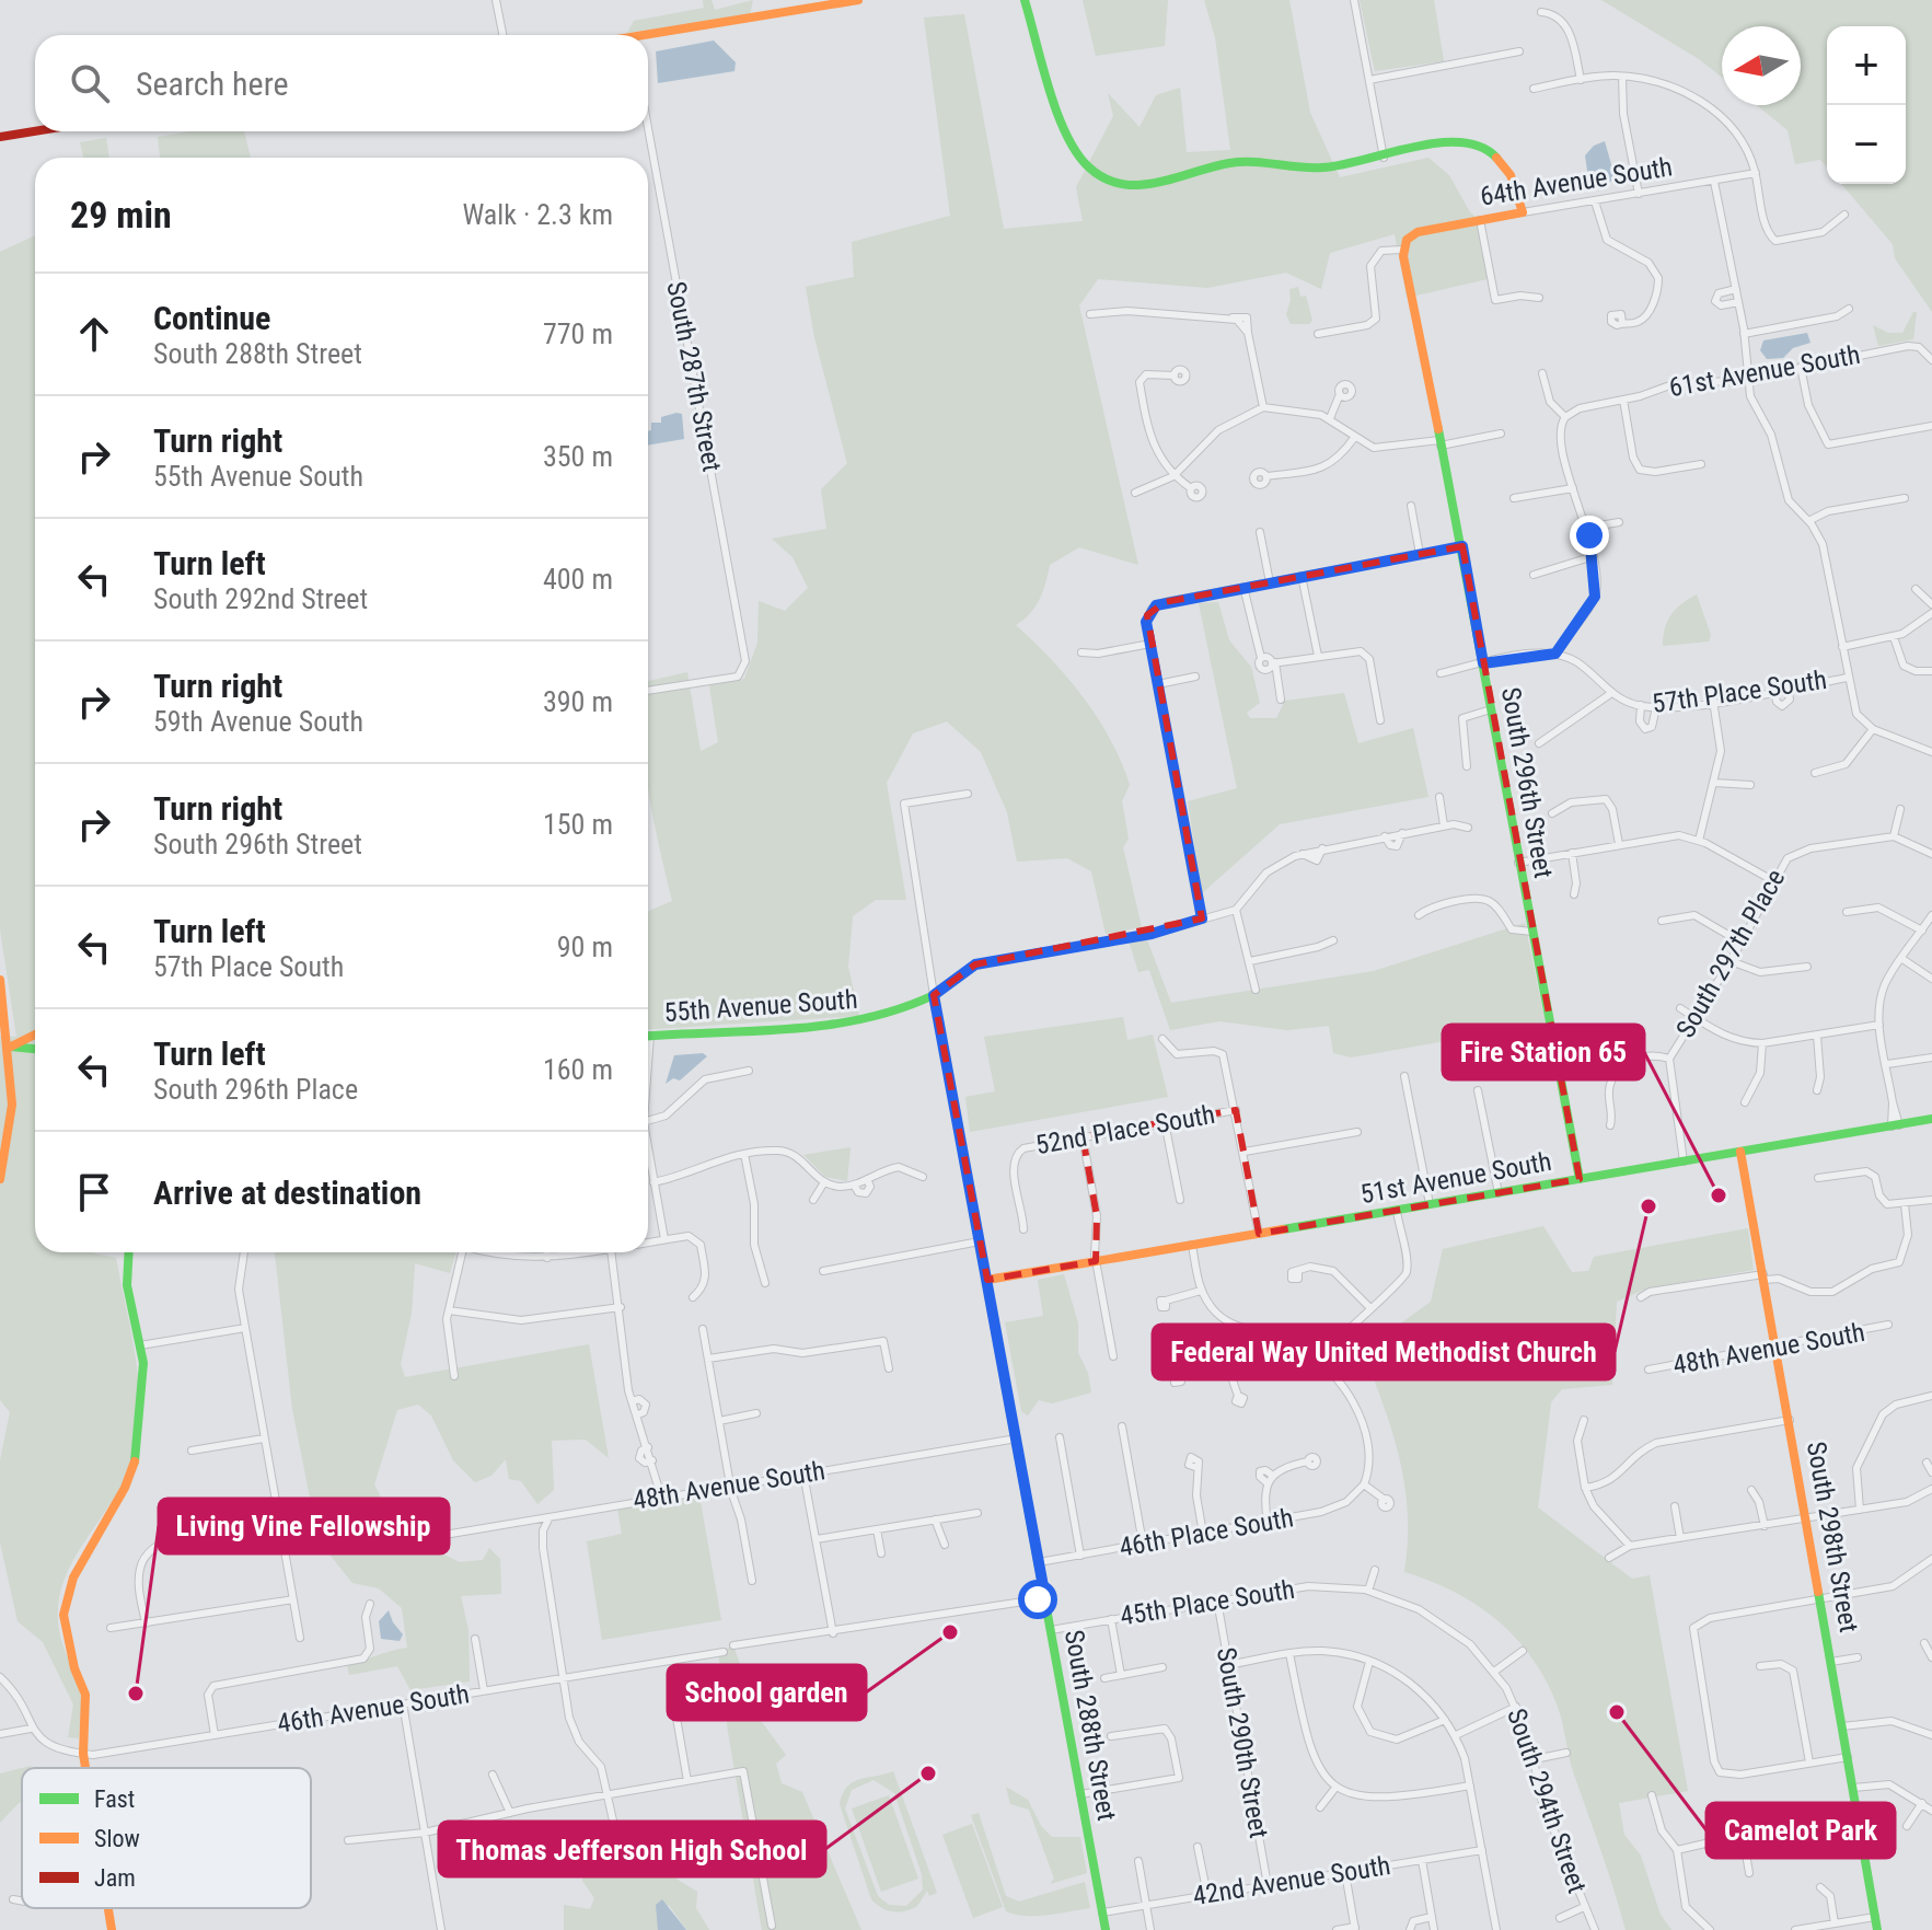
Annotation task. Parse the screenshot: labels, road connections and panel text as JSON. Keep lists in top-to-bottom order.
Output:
{
  "streets": {
    "street": [
      "64th Avenue South",
      "61st Avenue South",
      "South 287th Street",
      "57th Place South",
      "South 296th Street",
      "South 297th Place",
      "55th Avenue South",
      "52nd Place South",
      "51st Avenue South",
      "48th Avenue South",
      "46th Place South",
      "South 298th Street",
      "45th Place South",
      "46th Avenue South",
      "South 288th Street",
      "South 290th Street",
      "South 294th Street",
      "42nd Avenue South"
    ]
  },
  "crossings": [
    ["64th Avenue South", "South 296th Street"],
    ["South 296th Street", "51st Avenue South"],
    ["South 297th Place", "51st Avenue South"],
    ["55th Avenue South", "South 288th Street"],
    ["51st Avenue South", "South 298th Street"],
    ["51st Avenue South", "South 288th Street"],
    ["48th Avenue South", "South 298th Street"],
    ["48th Avenue South", "South 288th Street"],
    ["46th Place South", "South 288th Street"],
    ["45th Place South", "South 288th Street"],
    ["45th Place South", "South 290th Street"],
    ["45th Place South", "South 294th Street"],
    ["South 288th Street", "42nd Avenue South"],
    ["South 290th Street", "42nd Avenue South"]
  ],
  "places": [
    "Fire Station 65",
    "Federal Way United Methodist Church",
    "School garden",
    "Living Vine Fellowship",
    "Camelot Park",
    "Thomas Jefferson High School"
  ],
  "legend": ["Fast", "Slow", "Jam"],
  "north": "left",
  "page": {
    "map_buttons": ["+", "−"],
    "search": "Search here",
    "heading": ["29 min", "Walk · 2.3 km"],
    "list": [
      ["Continue", "South 288th Street", "770 m"],
      ["Turn right", "55th Avenue South", "350 m"],
      ["Turn left", "South 292nd Street", "400 m"],
      ["Turn right", "59th Avenue South", "390 m"],
      ["Turn right", "South 296th Street", "150 m"],
      ["Turn left", "57th Place South", "90 m"],
      ["Turn left", "South 296th Place", "160 m"],
      "Arrive at destination"
    ]
  }
}
